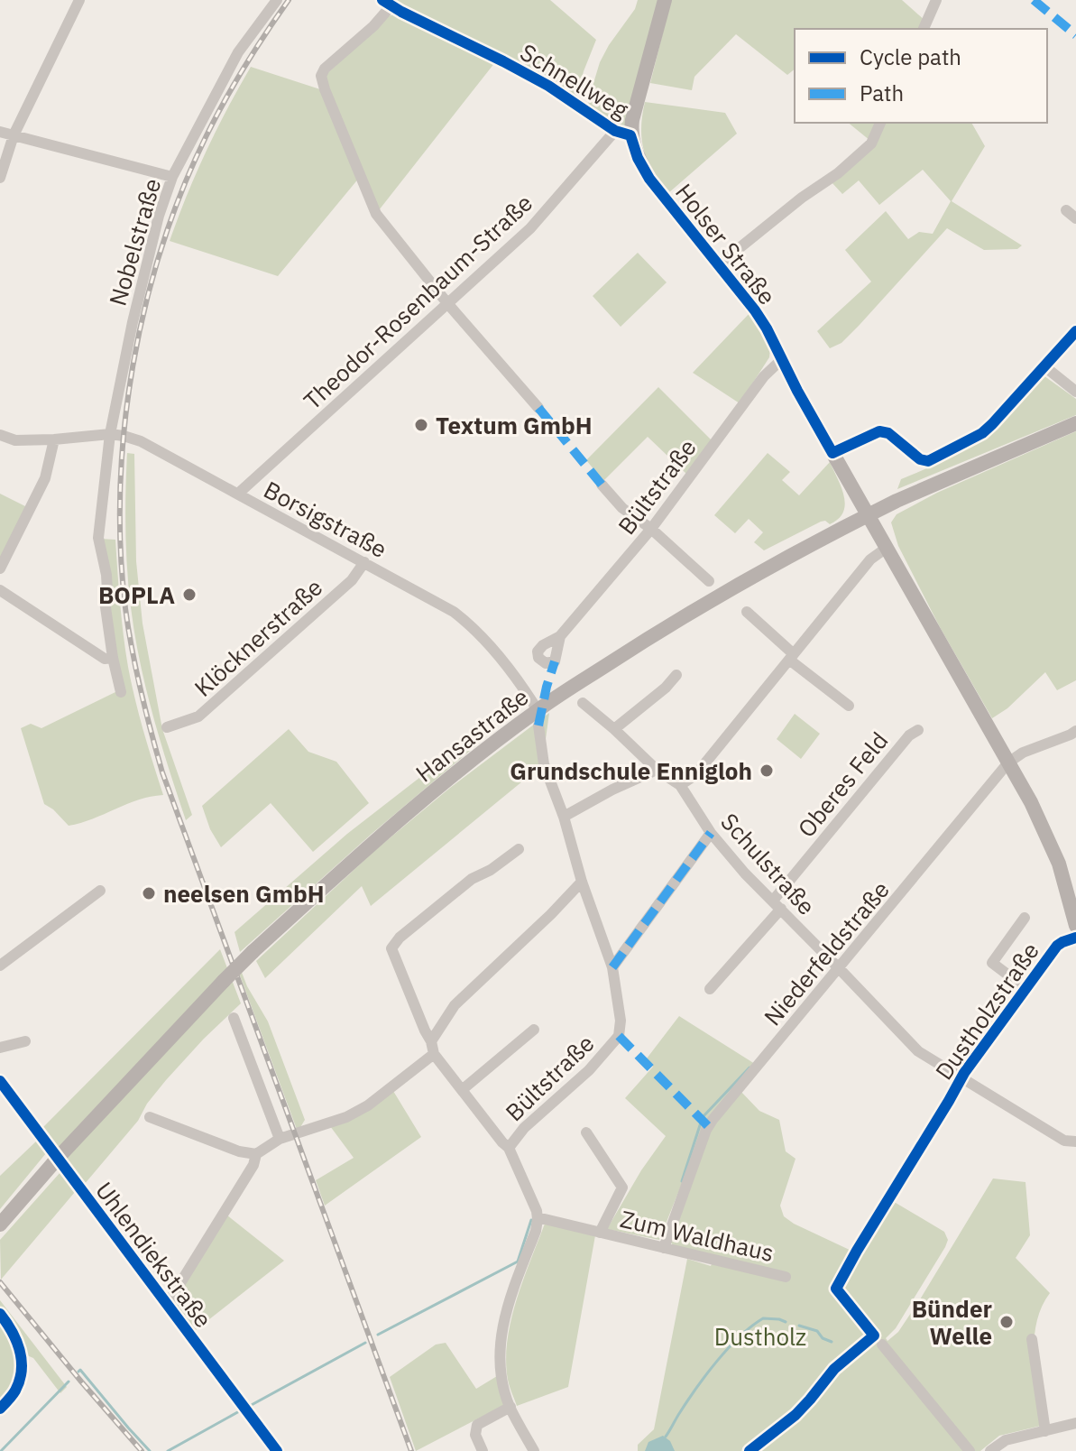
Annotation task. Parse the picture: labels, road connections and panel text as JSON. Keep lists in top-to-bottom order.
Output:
{
  "streets": {
    "main road": ["Holser Straße", "Hansastraße"],
    "street": [
      "Schnellweg",
      "Nobelstraße",
      "Theodor-Rosenbaum-Straße",
      "Bültstraße",
      "Borsigstraße",
      "Klöcknerstraße",
      "Oberes Feld",
      "Schulstraße",
      "Niederfeldstraße",
      "Dustholzstraße",
      "Zum Waldhaus",
      "Uhlendiekstraße"
    ]
  },
  "crossings": [
    ["Schnellweg", "Holser Straße"],
    ["Schnellweg", "Theodor-Rosenbaum-Straße"],
    ["Nobelstraße", "Borsigstraße"],
    ["Holser Straße", "Bültstraße"],
    ["Holser Straße", "Hansastraße"],
    ["Holser Straße", "Niederfeldstraße"],
    ["Theodor-Rosenbaum-Straße", "Borsigstraße"],
    ["Bültstraße", "Zum Waldhaus"],
    ["Borsigstraße", "Klöcknerstraße"],
    ["Borsigstraße", "Hansastraße"],
    ["Oberes Feld", "Schulstraße"],
    ["Schulstraße", "Niederfeldstraße"],
    ["Schulstraße", "Dustholzstraße"],
    ["Niederfeldstraße", "Zum Waldhaus"]
  ],
  "parks": ["Dustholz"],
  "places": [
    "Textum GmbH",
    "BOPLA",
    "Grundschule Ennigloh",
    "neelsen GmbH",
    "Bünder Welle"
  ],
  "legend": ["Cycle path", "Path"]
}
